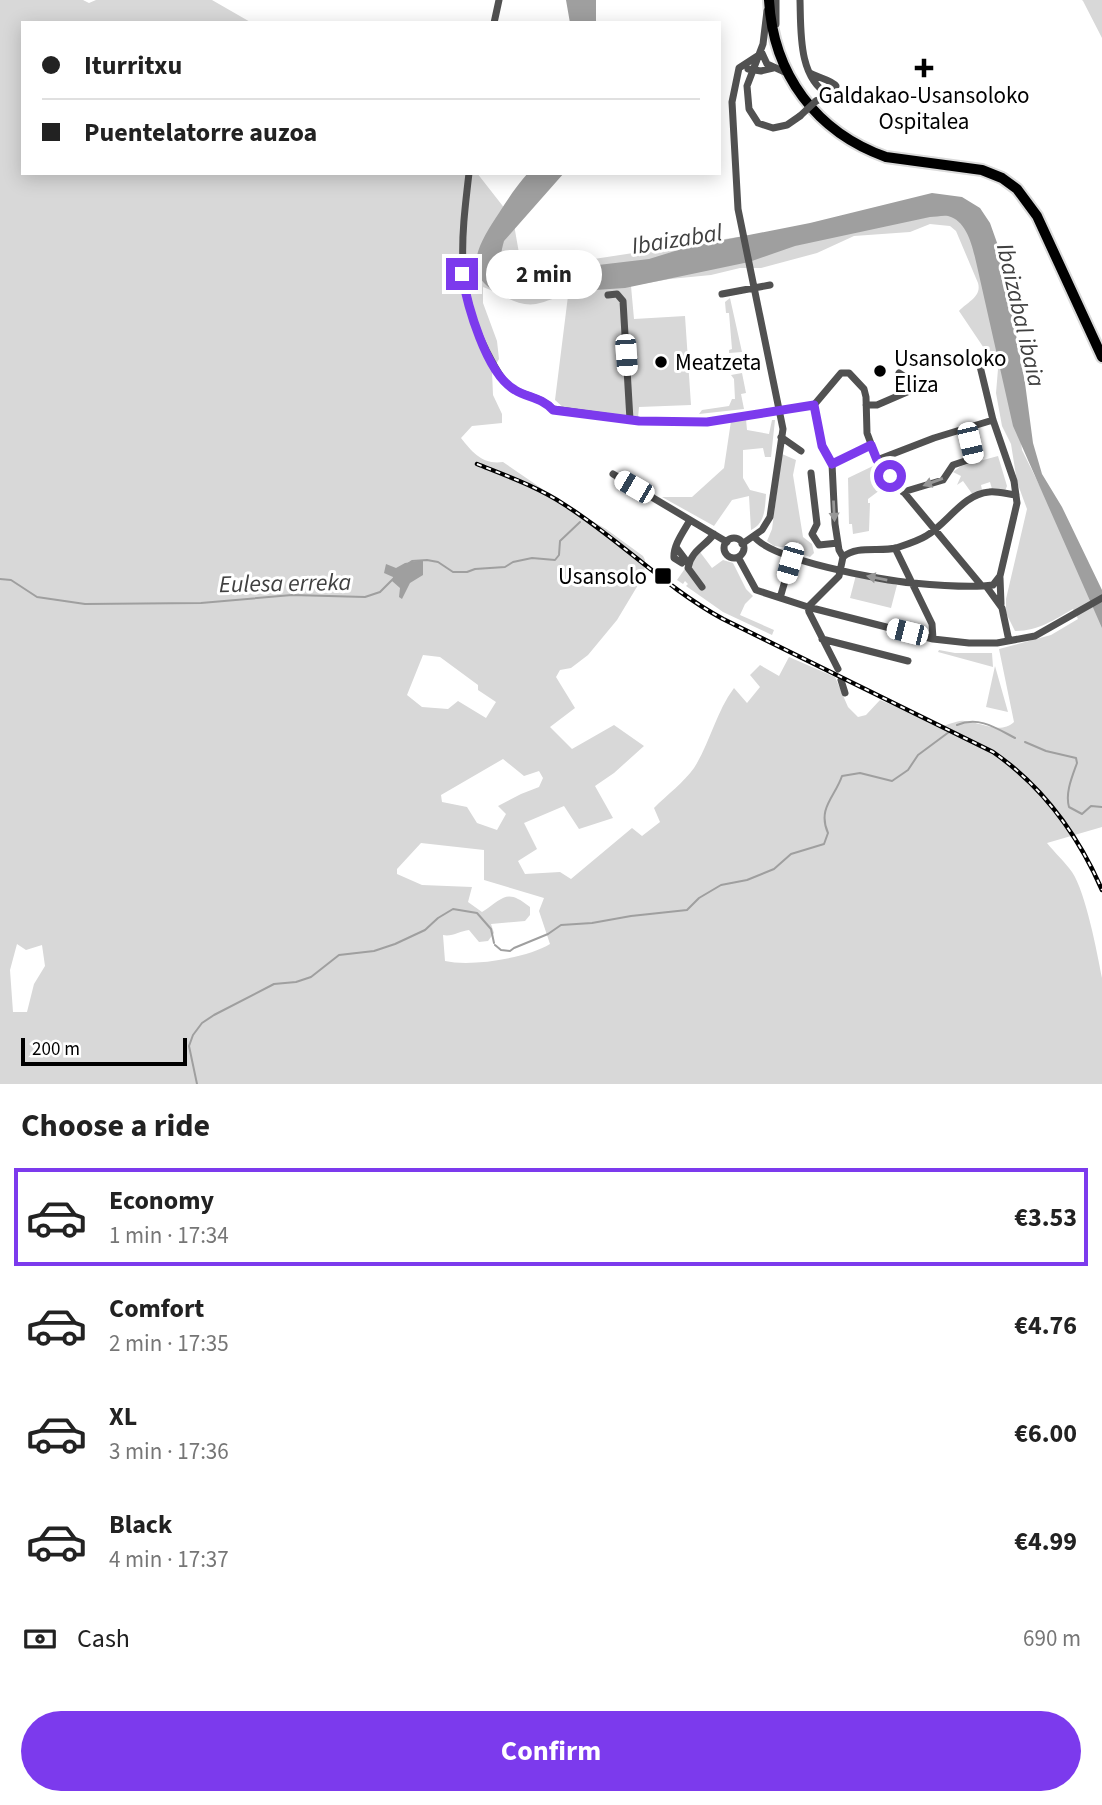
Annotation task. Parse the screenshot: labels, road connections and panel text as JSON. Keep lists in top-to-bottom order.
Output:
{
  "water": ["Ibaizabal", "Ibaizabal ibaia", "Eulesa erreka"],
  "places": {
    "health": ["Galdakao-Usansoloko Ospitalea"],
    "other": ["Meatzeta", "Usansoloko Eliza"],
    "transit": ["Usansolo"]
  },
  "scale_bar": "200 m",
  "page": {
    "banner": ["Iturritxu", "Puentelatorre auzoa"],
    "bubble": "2 min",
    "scale": "200 m",
    "heading": "Choose a ride",
    "list": [
      {
        "name": "Economy",
        "note": "1 min · 17:34",
        "value": "€3.53"
      },
      {
        "name": "Comfort",
        "note": "2 min · 17:35",
        "value": "€4.76"
      },
      {
        "name": "XL",
        "note": "3 min · 17:36",
        "value": "€6.00"
      },
      {
        "name": "Black",
        "note": "4 min · 17:37",
        "value": "€4.99"
      }
    ],
    "pay": ["Cash", "690 m"],
    "buttons": "Confirm"
  }
}
